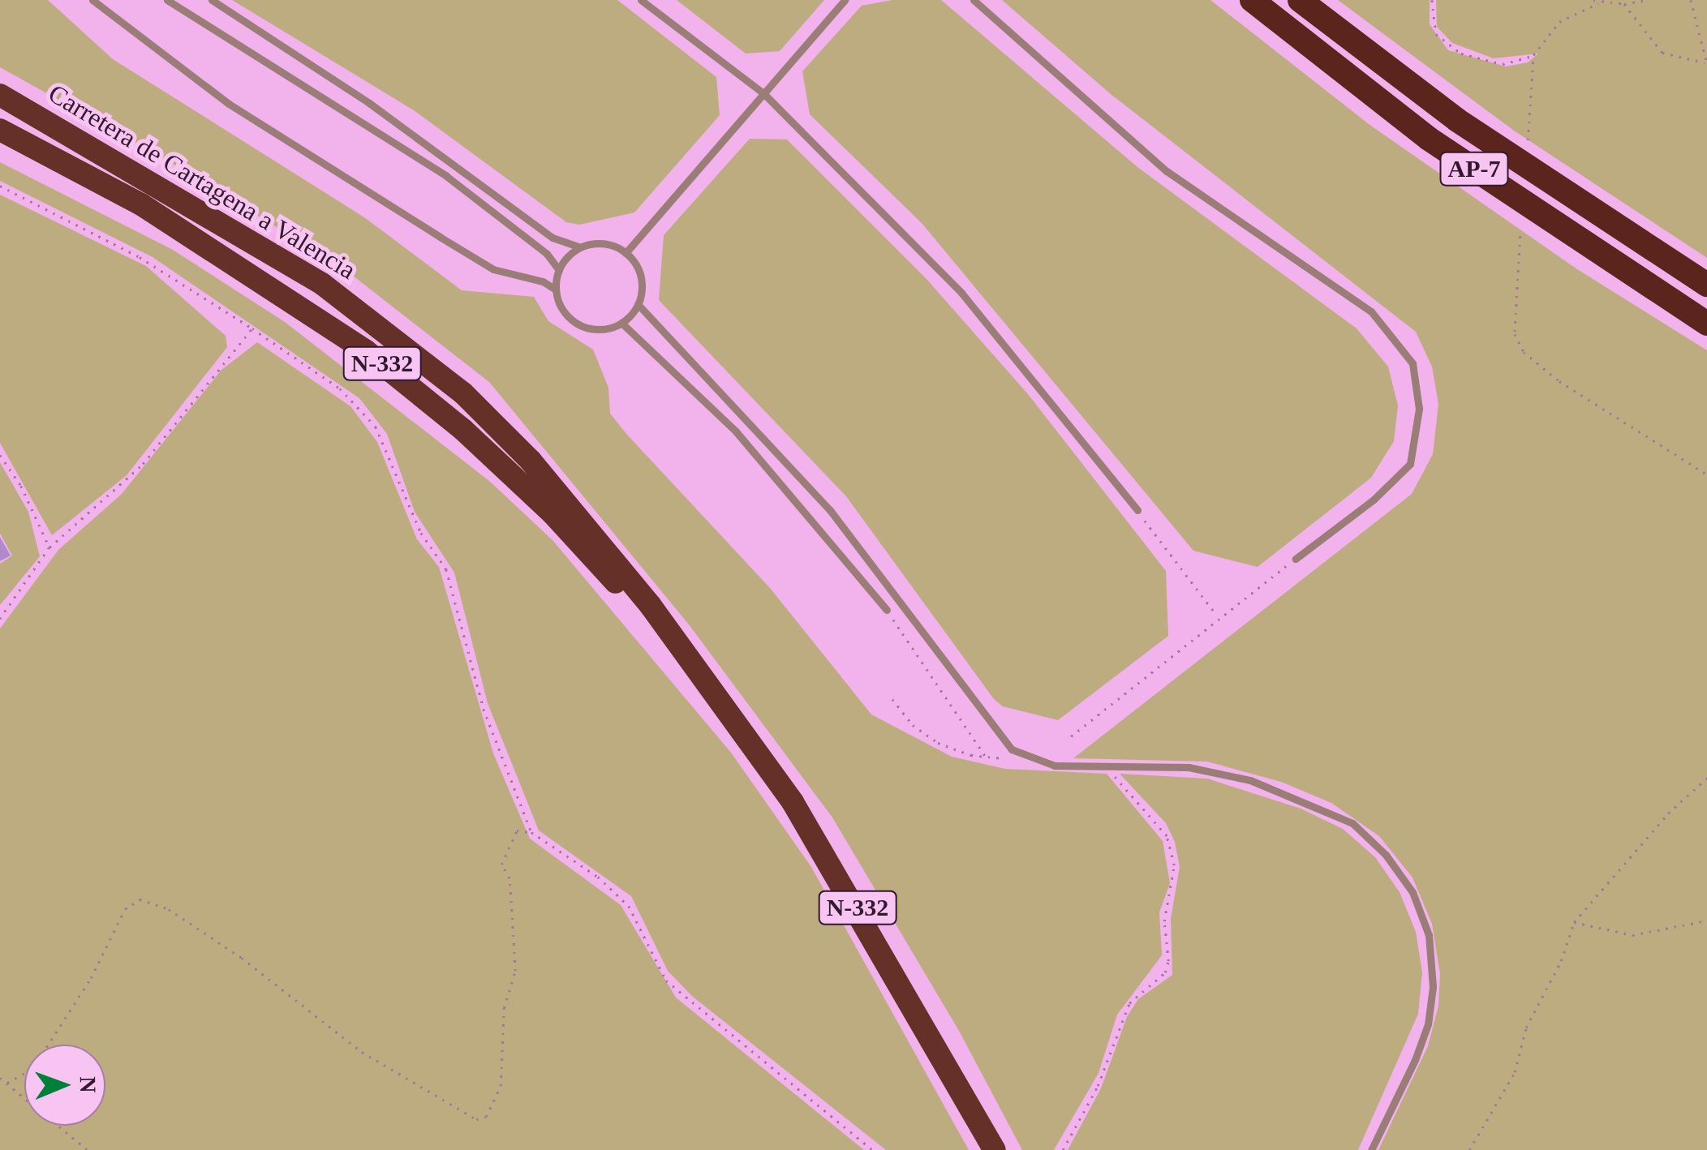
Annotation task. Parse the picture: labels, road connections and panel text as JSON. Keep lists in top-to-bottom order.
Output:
{
  "streets": {
    "highway": ["AP-7", "Carretera de Cartagena a Valencia", "N-332"]
  },
  "north": "right"
}
